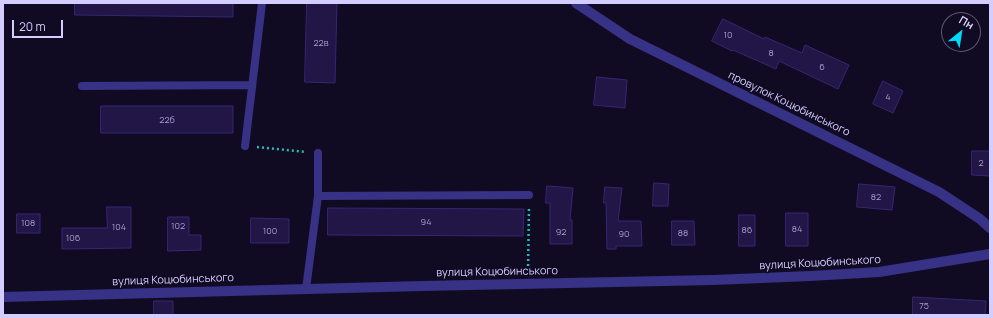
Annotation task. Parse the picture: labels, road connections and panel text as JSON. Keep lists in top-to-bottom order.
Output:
{
  "streets": {
    "street": ["провулок Коцюбинського", "вулиця Коцюбинського"]
  },
  "house_numbers": [
    "10",
    "22в",
    "8",
    "6",
    "4",
    "22б",
    "2",
    "82",
    "94",
    "108",
    "102",
    "104",
    "84",
    "86",
    "100",
    "92",
    "88",
    "90",
    "106",
    "75"
  ],
  "scale_bar": "20 m",
  "north": "top right"
}
